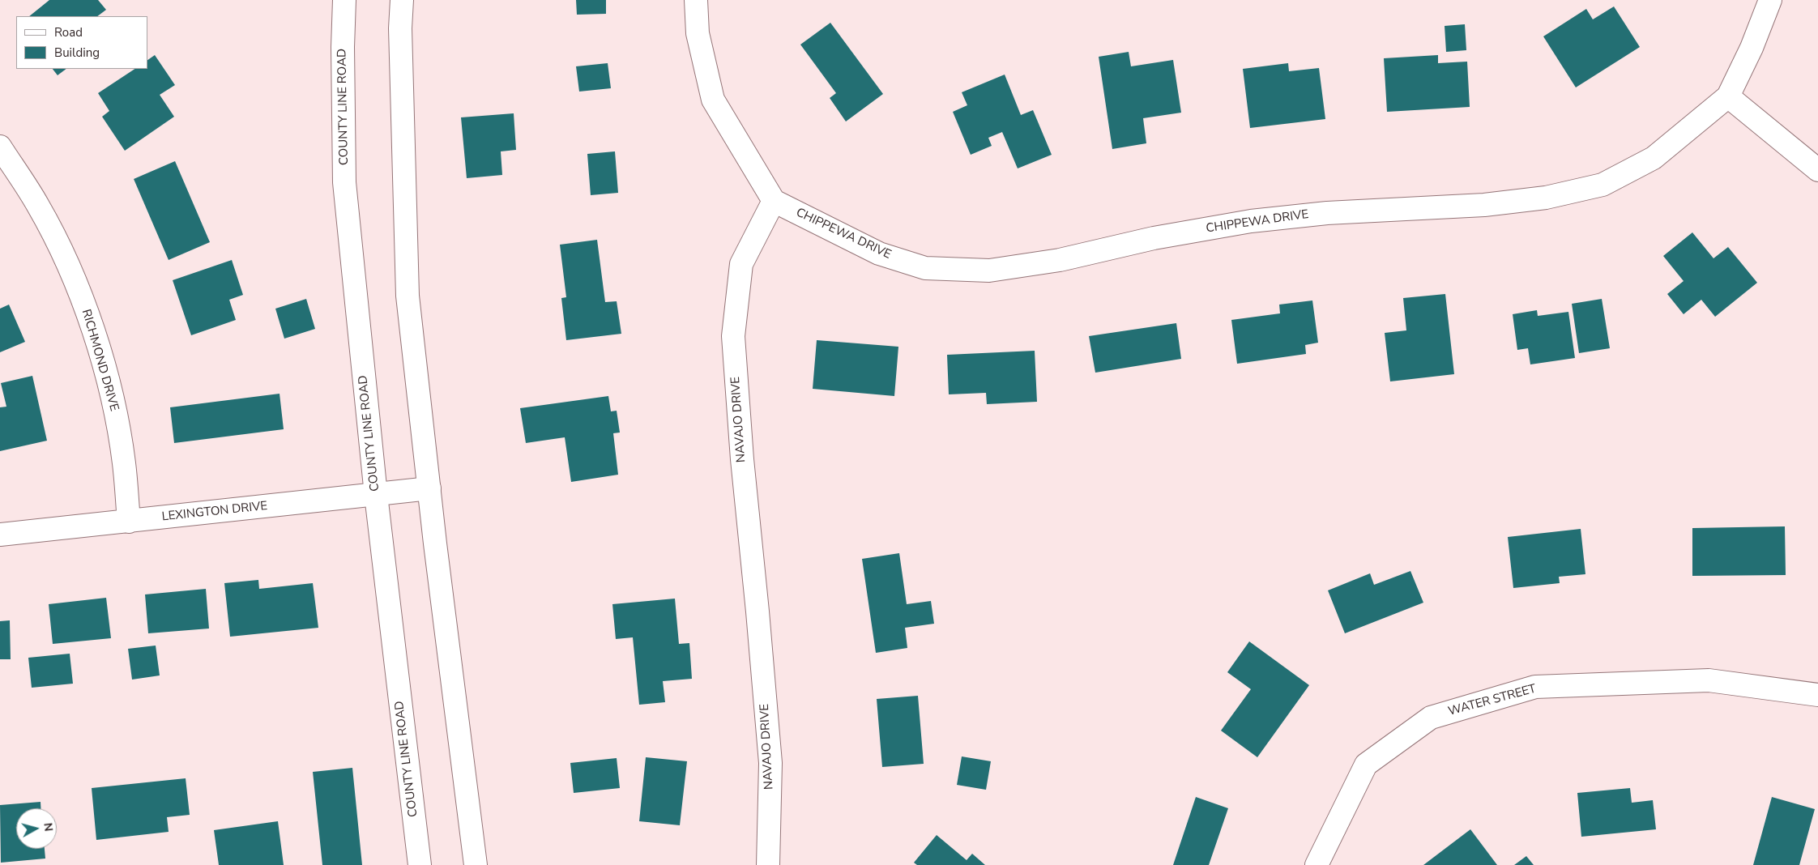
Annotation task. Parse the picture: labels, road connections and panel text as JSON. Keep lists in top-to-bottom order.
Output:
{
  "streets": {
    "street": [
      "COUNTY LINE ROAD",
      "CHIPPEWA DRIVE",
      "RICHMOND DRIVE",
      "NAVAJO DRIVE",
      "LEXINGTON DRIVE",
      "WATER STREET"
    ]
  },
  "crossings": [
    ["COUNTY LINE ROAD", "LEXINGTON DRIVE"],
    ["CHIPPEWA DRIVE", "NAVAJO DRIVE"],
    ["RICHMOND DRIVE", "LEXINGTON DRIVE"]
  ],
  "legend": ["Road", "Building"],
  "north": "right"
}
